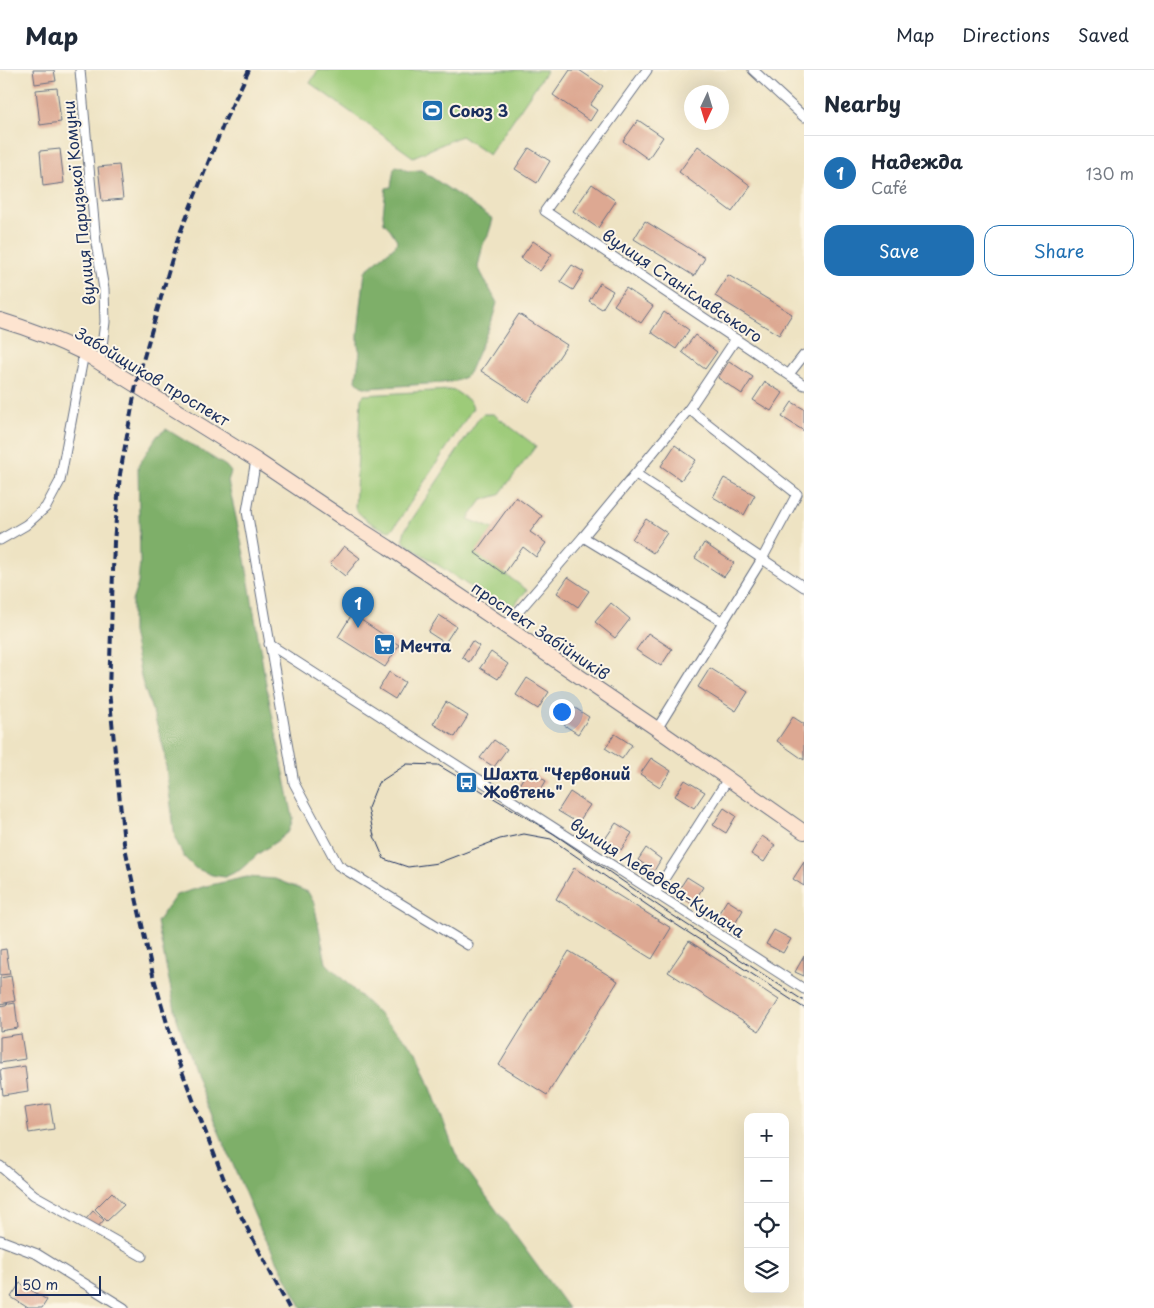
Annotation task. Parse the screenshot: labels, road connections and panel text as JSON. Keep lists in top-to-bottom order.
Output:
{
  "streets": {
    "main road": ["Забойщиков проспект", "проспект Забійників"],
    "street": ["вулиця Паризької Комуни", "вулиця Станіславського", "вулиця Лебедєва-Кумача"]
  },
  "crossings": [
    ["вулиця Паризької Комуни", "Забойщиков проспект"],
    ["Забойщиков проспект", "проспект Забійників"]
  ],
  "places": {
    "sports": ["Союз 3"],
    "supermarket": ["Мечта"],
    "bus stop": ["Шахта \"Червоний Жовтень\""]
  },
  "scale_bar": "50 m",
  "north": "bottom",
  "page": {
    "header": "Map",
    "nav": ["Map", "Directions", "Saved"],
    "heading": "Nearby",
    "list": [
      {
        "mark": "1",
        "name": "Надежда",
        "note": "Café",
        "value": "130 m"
      }
    ],
    "buttons": ["Save", "Share"],
    "pins": "1",
    "map_buttons": ["+", "−"],
    "scale": "50 m"
  }
}
